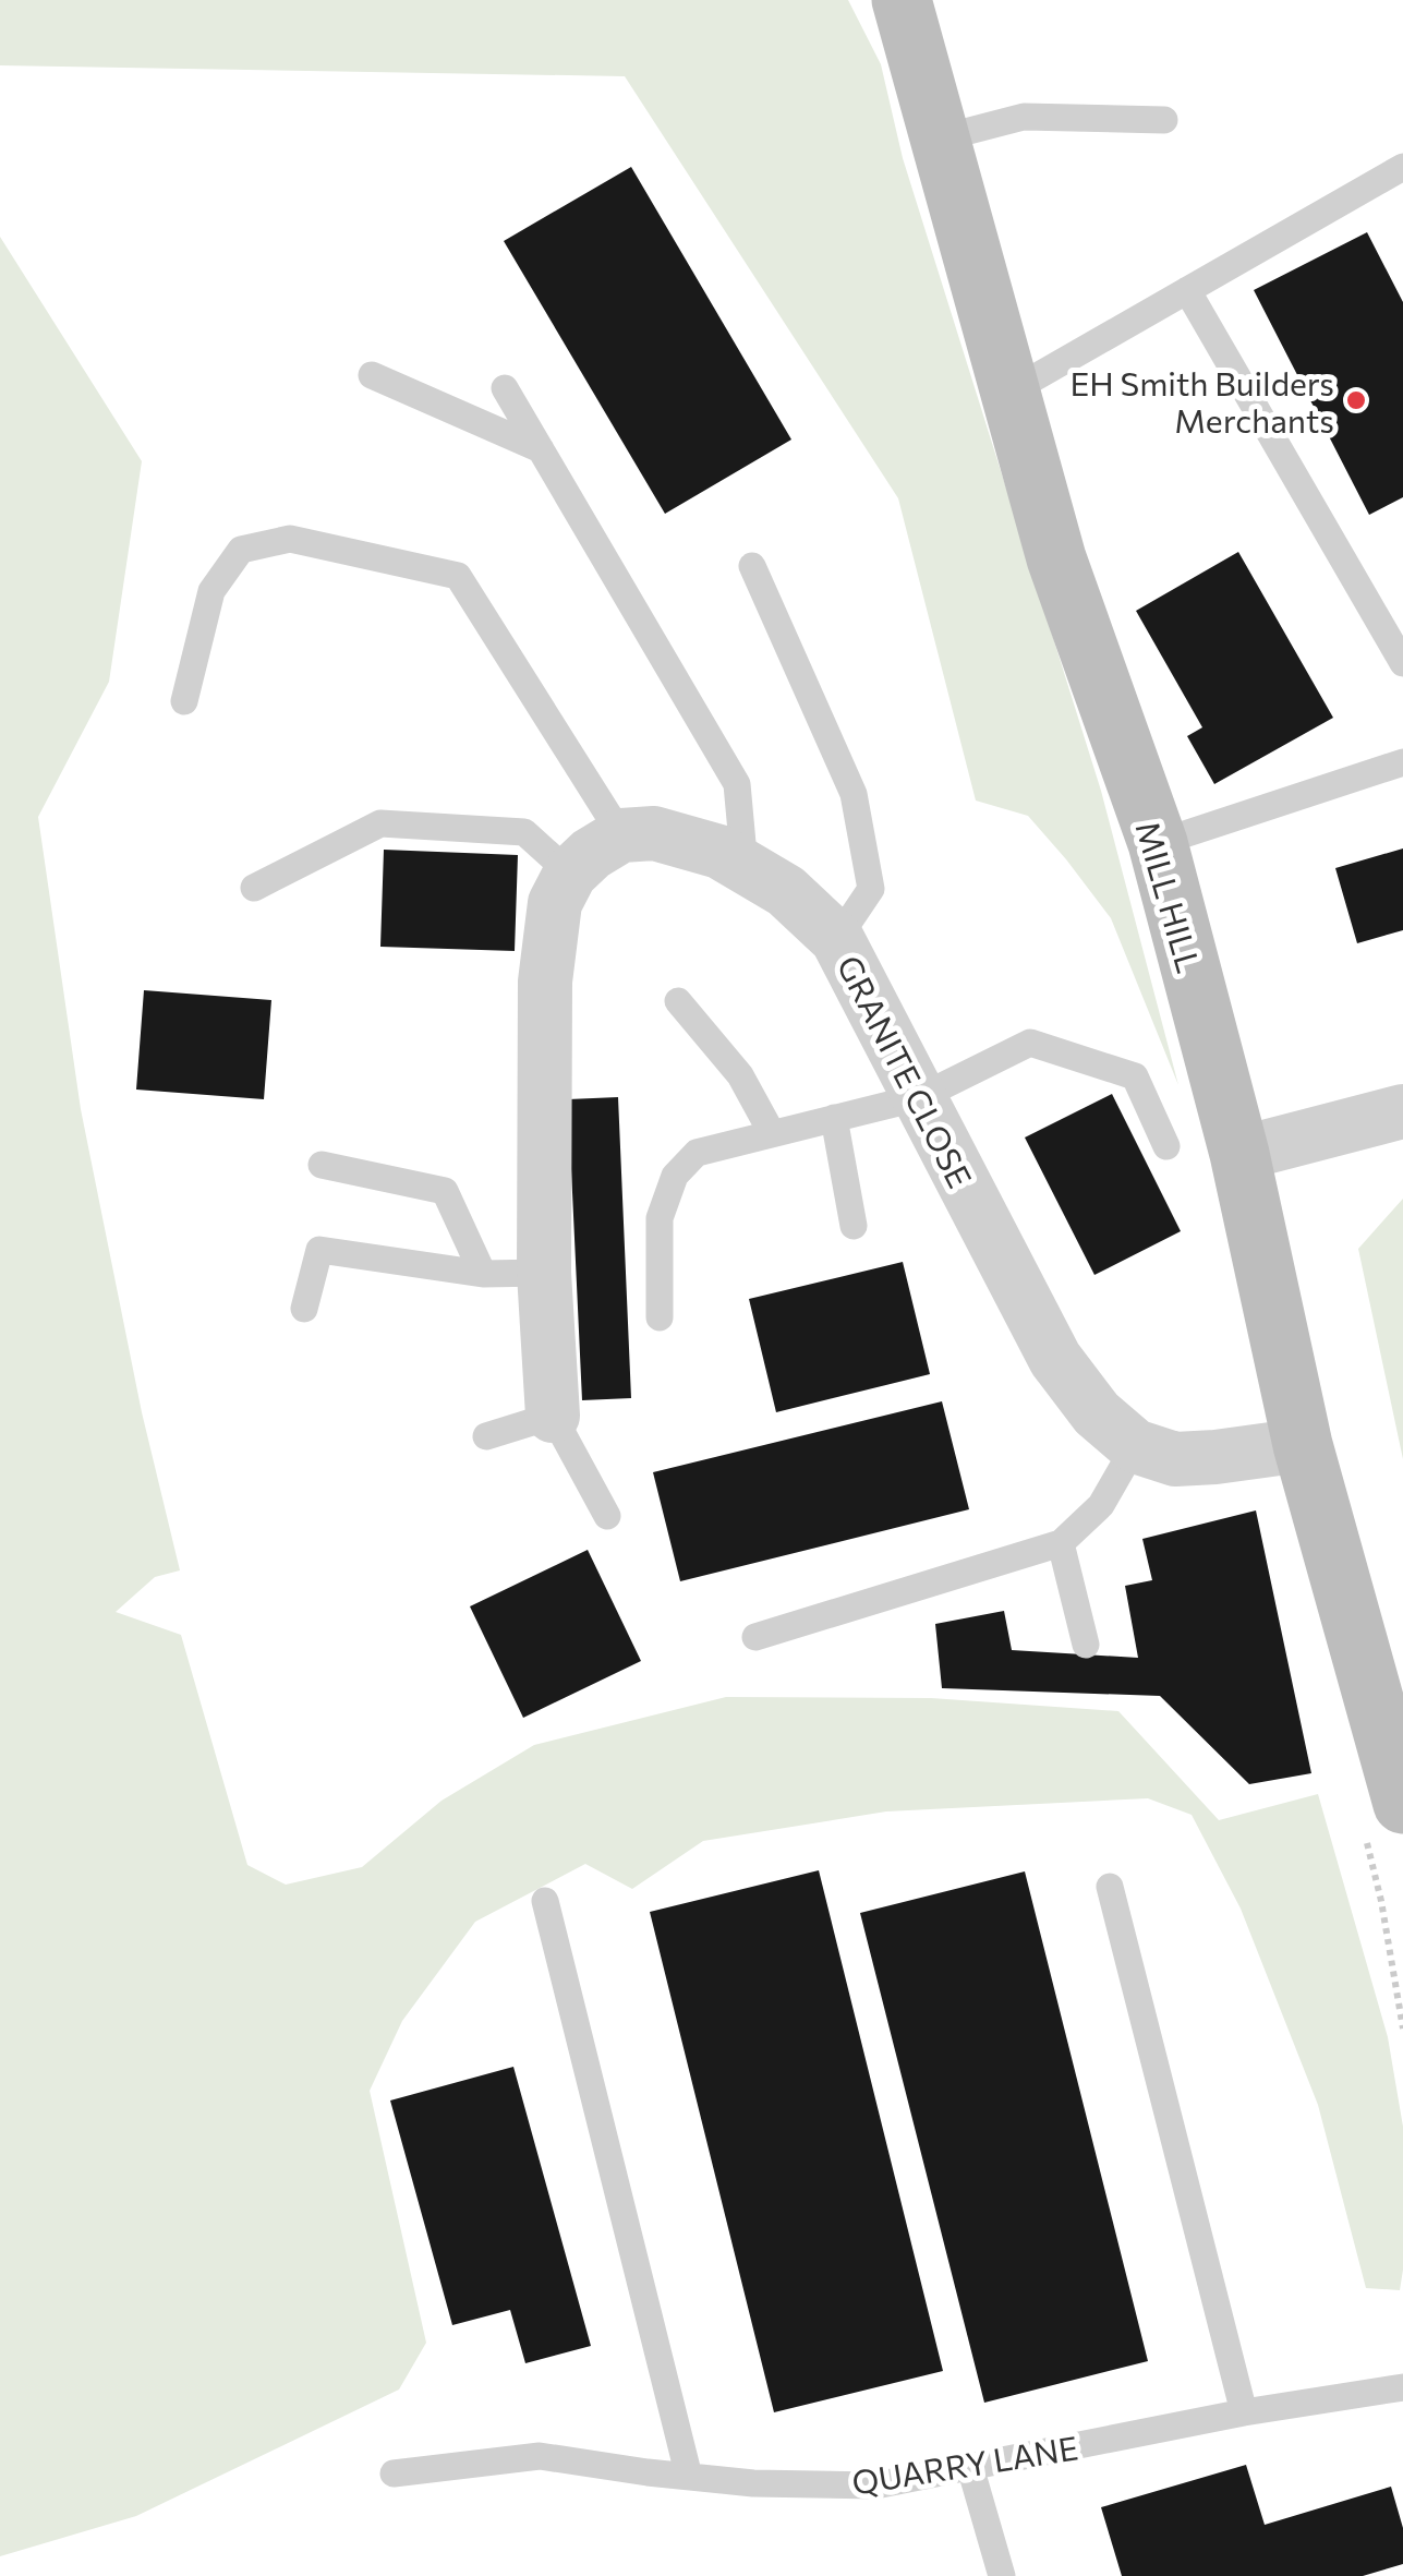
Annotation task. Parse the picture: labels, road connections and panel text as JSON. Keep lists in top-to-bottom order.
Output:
{
  "streets": {
    "main road": ["MILL HILL"],
    "street": ["GRANITE CLOSE"],
    "lane": ["QUARRY LANE"]
  },
  "crossings": [
    ["MILL HILL", "GRANITE CLOSE"]
  ],
  "places": ["EH Smith Builders Merchants"]
}
